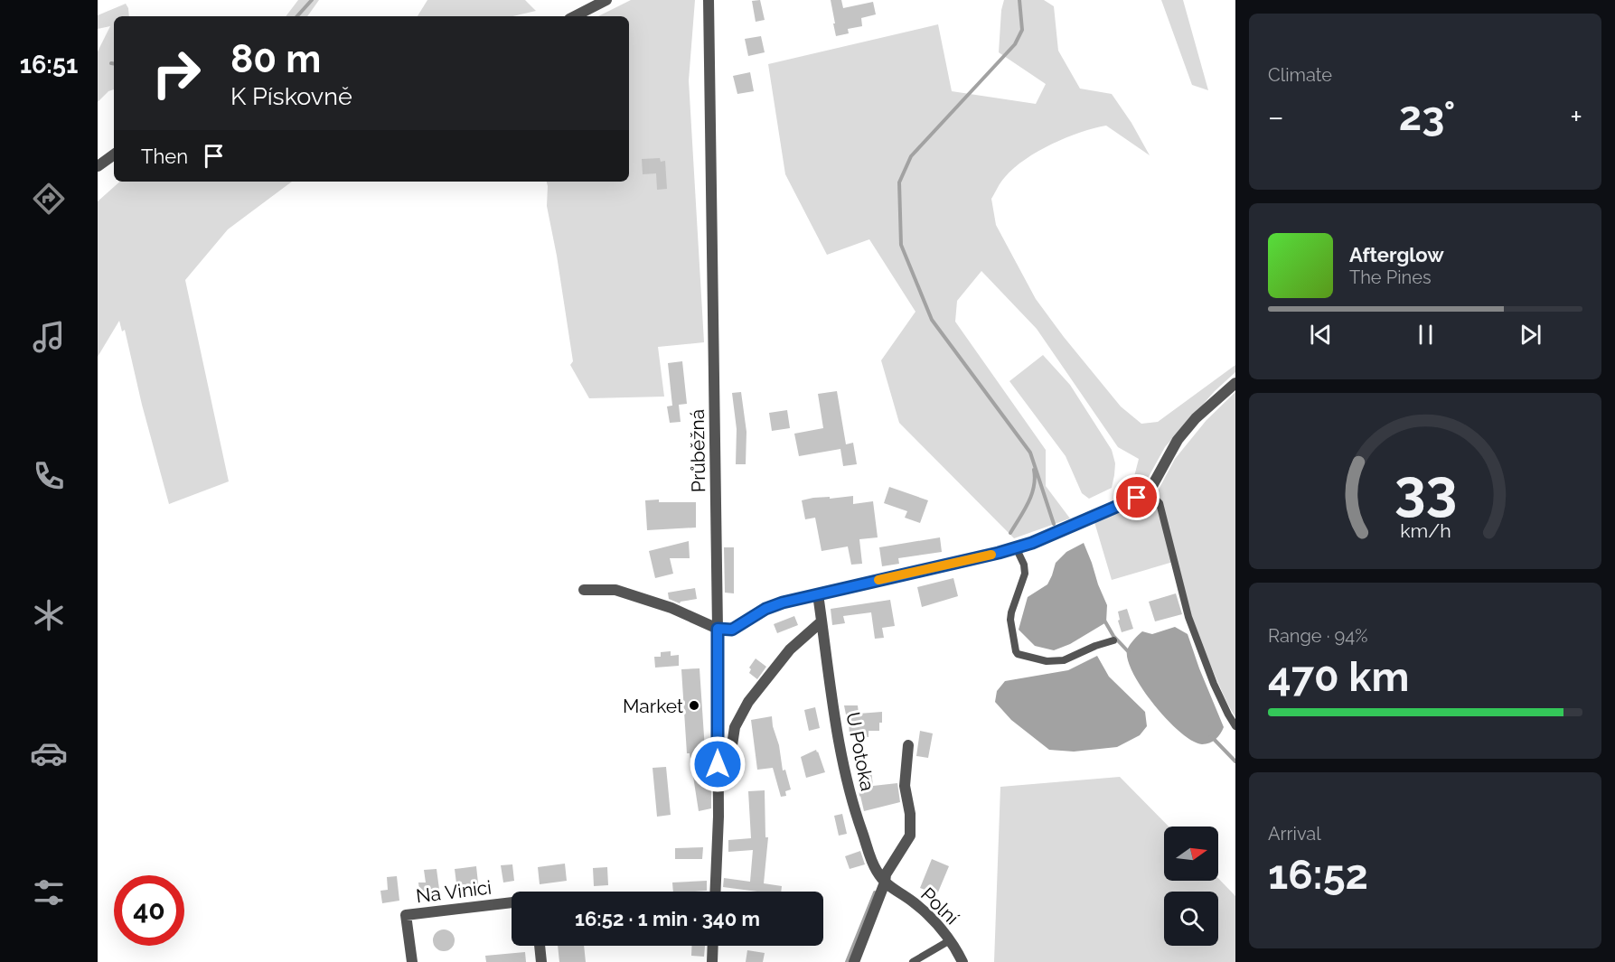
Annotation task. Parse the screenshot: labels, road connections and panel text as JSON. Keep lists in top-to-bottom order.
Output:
{
  "streets": {
    "street": [
      "Průběžná",
      "U Potoka",
      "Na Vinici",
      "Polní"
    ]
  },
  "crossings": [
    ["U Potoka", "Polní"]
  ],
  "places": ["Market"],
  "north": "right",
  "page": {
    "tabs": "16:51",
    "tile": [
      "Climate",
      ["Range · 94%", "470 km"],
      ["Arrival", "16:52"]
    ],
    "turn": ["80 m", "K Pískovně"],
    "heat": ["−", "23°", "+"],
    "then": "Then",
    "song": ["Afterglow", "The Pines"],
    "limit": "40",
    "trip": "16:52 · 1 min · 340 m",
    "gauge": ["33", "km/h"]
  }
}
